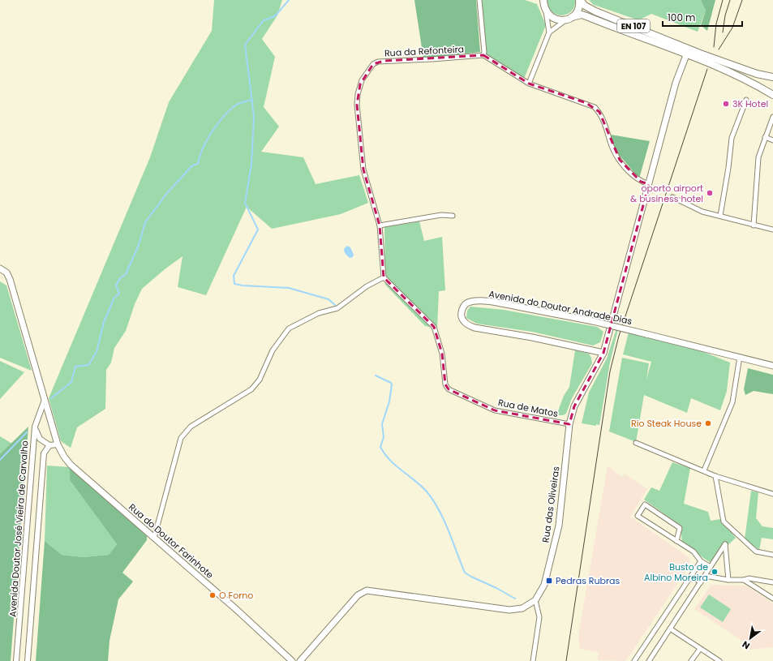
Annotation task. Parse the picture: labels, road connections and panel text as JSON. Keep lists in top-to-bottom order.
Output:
{
  "streets": {
    "main road": [
      "EN 107",
      "Avenida do Doutor Andrade Dias",
      "Rua das Oliveiras",
      "Rua do Doutor Farinhote"
    ],
    "street": ["Rua da Refonteira", "Rua de Matos", "Avenida Doutor José Vieira de Carvalho"]
  },
  "crossings": [
    ["EN 107", "Rua das Oliveiras"],
    ["Rua da Refonteira", "Rua de Matos"],
    ["Avenida do Doutor Andrade Dias", "Rua das Oliveiras"],
    ["Rua de Matos", "Rua das Oliveiras"],
    ["Avenida Doutor José Vieira de Carvalho", "Rua do Doutor Farinhote"]
  ],
  "places": {
    "other": [
      "3K Hotel",
      "oporto airport & business hotel",
      "Rio Steak House",
      "Busto de Albino Moreira",
      "O Forno"
    ],
    "transit": ["Pedras Rubras"]
  },
  "scale_bar": "100 m",
  "north": "bottom left"
}
